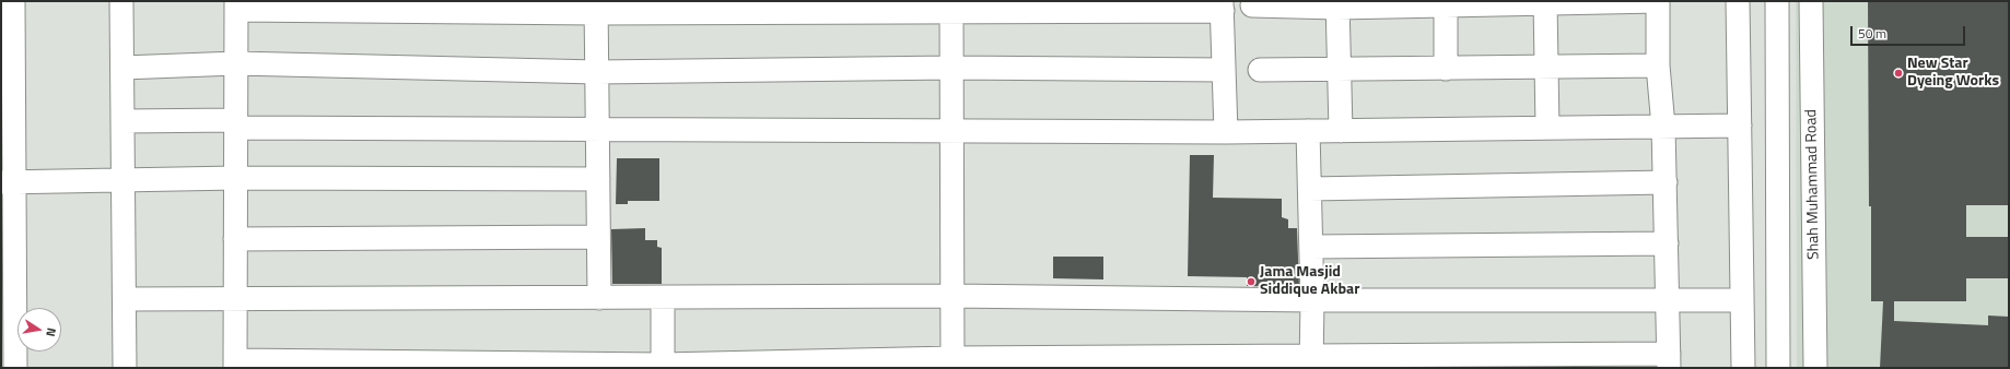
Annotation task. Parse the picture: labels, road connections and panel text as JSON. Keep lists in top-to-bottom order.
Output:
{
  "streets": {
    "street": ["Shah Muhammad Road"]
  },
  "places": ["New Star Dyeing Works", "Jama Masjid Siddique Akbar"],
  "scale_bar": "50 m",
  "north": "right"
}
